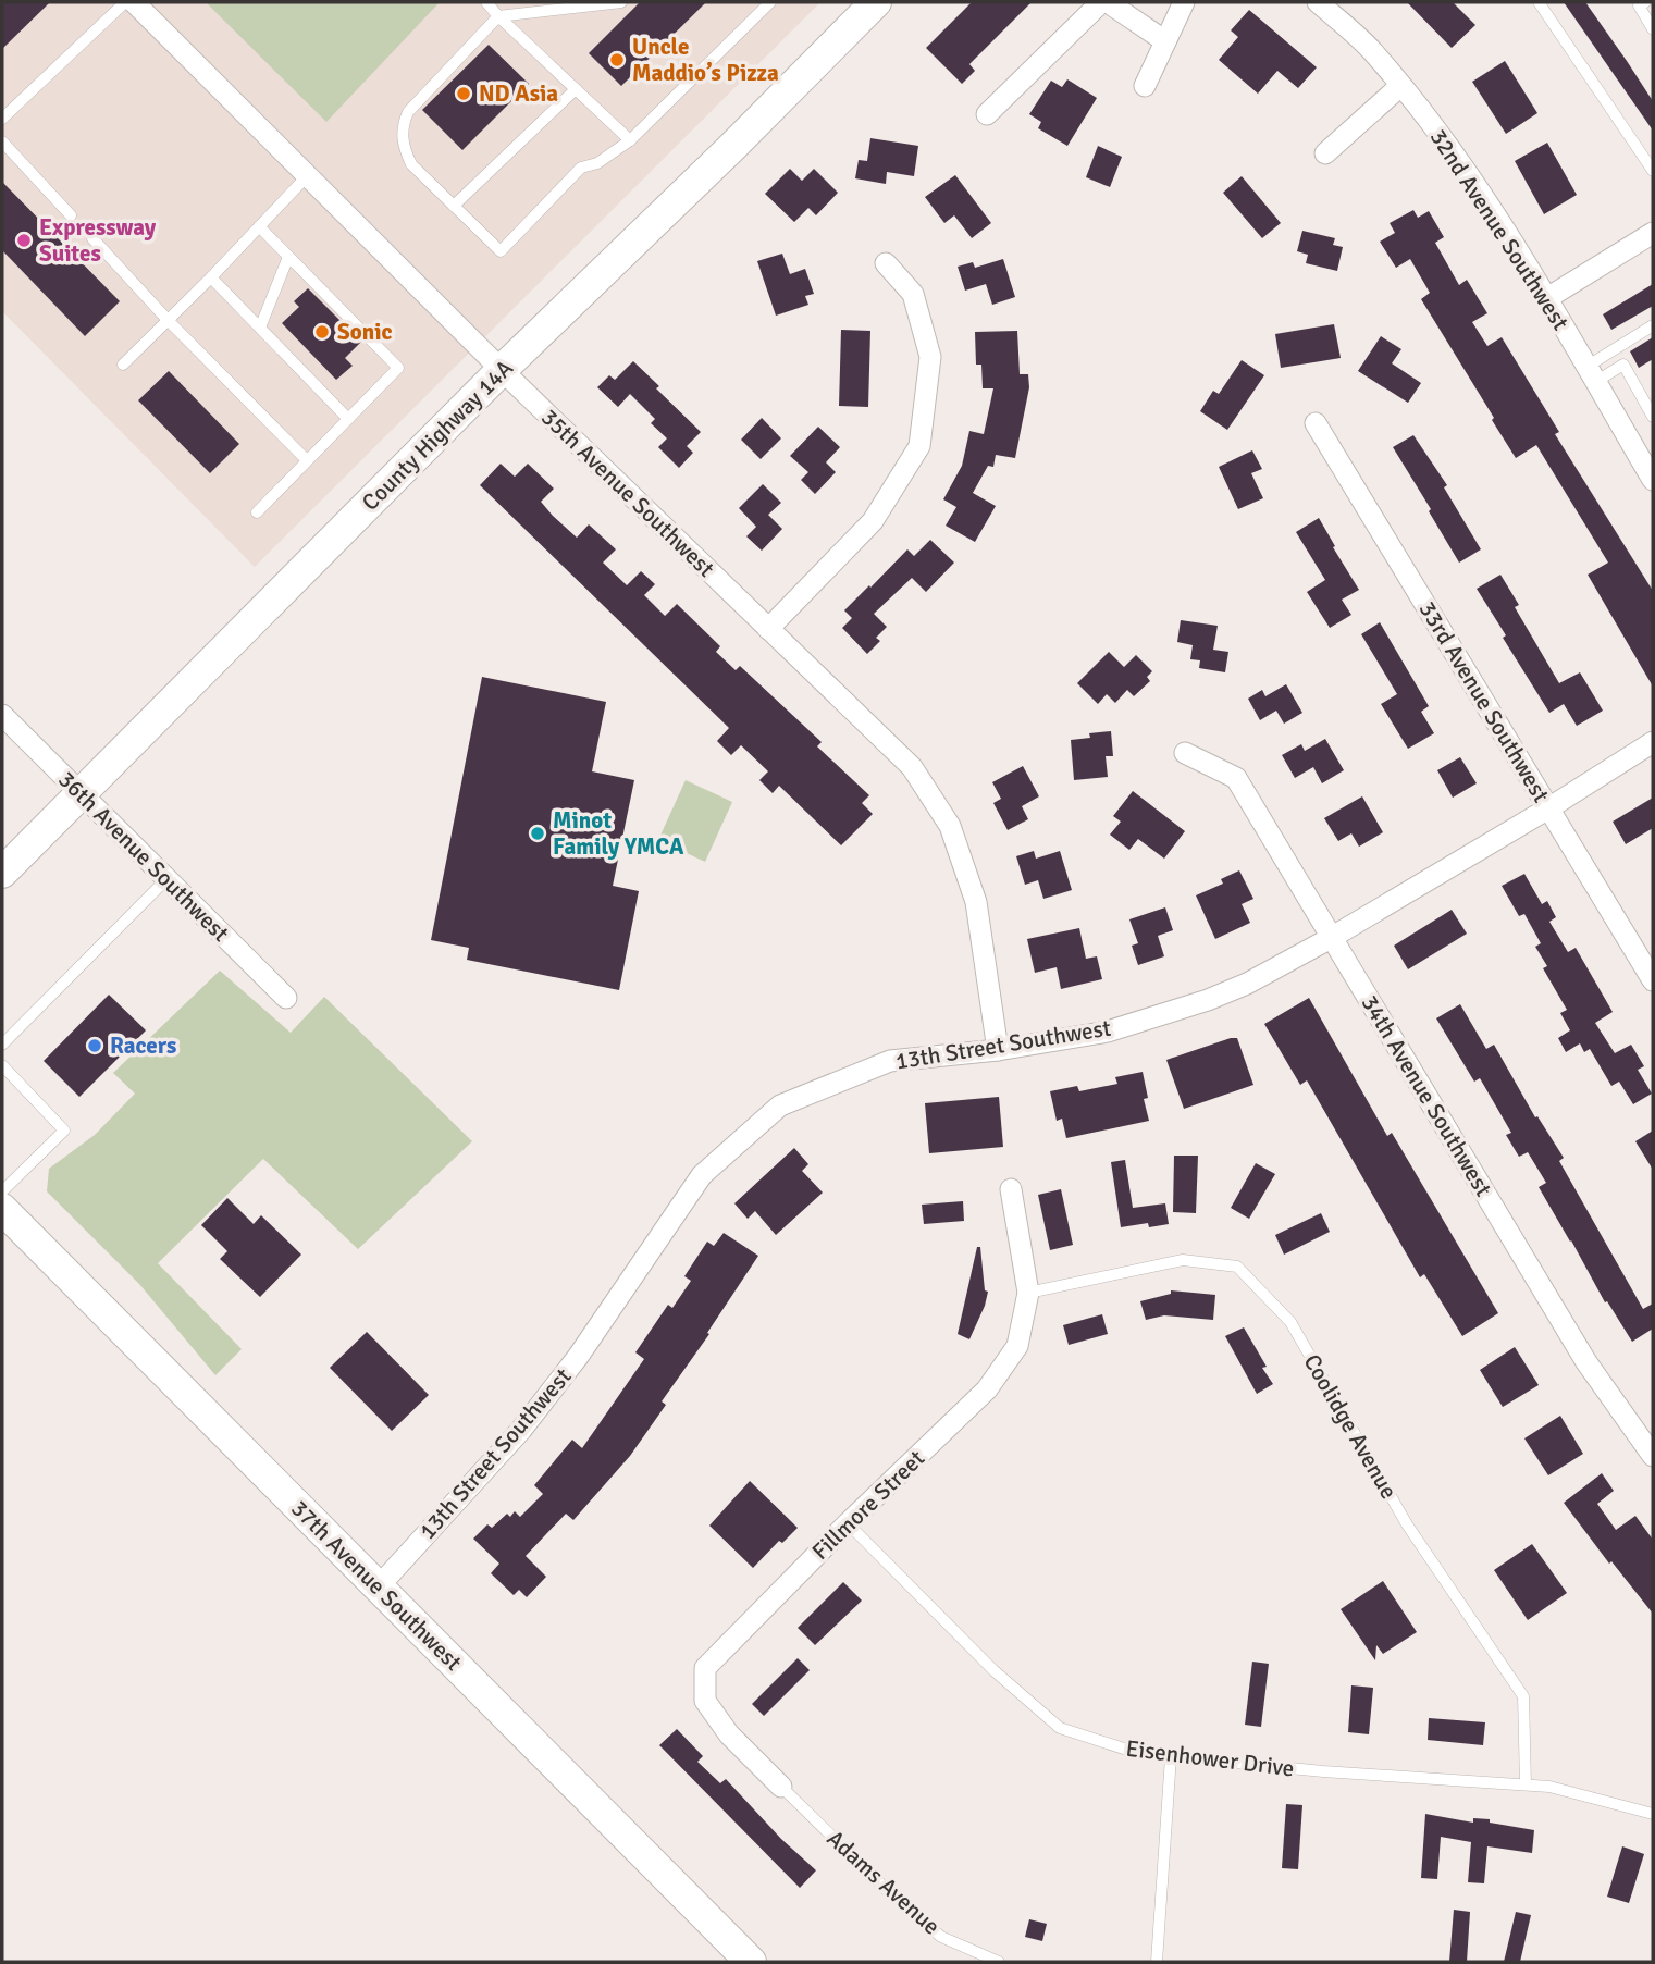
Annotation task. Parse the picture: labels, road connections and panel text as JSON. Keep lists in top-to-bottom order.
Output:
{
  "streets": {
    "main road": ["County Highway 14A", "37th Avenue Southwest"],
    "street": [
      "32nd Avenue Southwest",
      "35th Avenue Southwest",
      "33rd Avenue Southwest",
      "36th Avenue Southwest",
      "13th Street Southwest",
      "34th Avenue Southwest",
      "Fillmore Street"
    ],
    "lane": ["Coolidge Avenue", "Eisenhower Drive", "Adams Avenue"]
  },
  "crossings": [
    ["County Highway 14A", "35th Avenue Southwest"],
    ["County Highway 14A", "36th Avenue Southwest"],
    ["35th Avenue Southwest", "13th Street Southwest"],
    ["33rd Avenue Southwest", "13th Street Southwest"],
    ["13th Street Southwest", "34th Avenue Southwest"],
    ["13th Street Southwest", "37th Avenue Southwest"],
    ["Coolidge Avenue", "Fillmore Street"],
    ["Coolidge Avenue", "Eisenhower Drive"],
    ["Fillmore Street", "Eisenhower Drive"],
    ["Fillmore Street", "Adams Avenue"]
  ],
  "places": [
    "Uncle Maddio’s Pizza",
    "ND Asia",
    "Expressway Suites",
    "Sonic",
    "Minot Family YMCA",
    "Racers"
  ]
}
